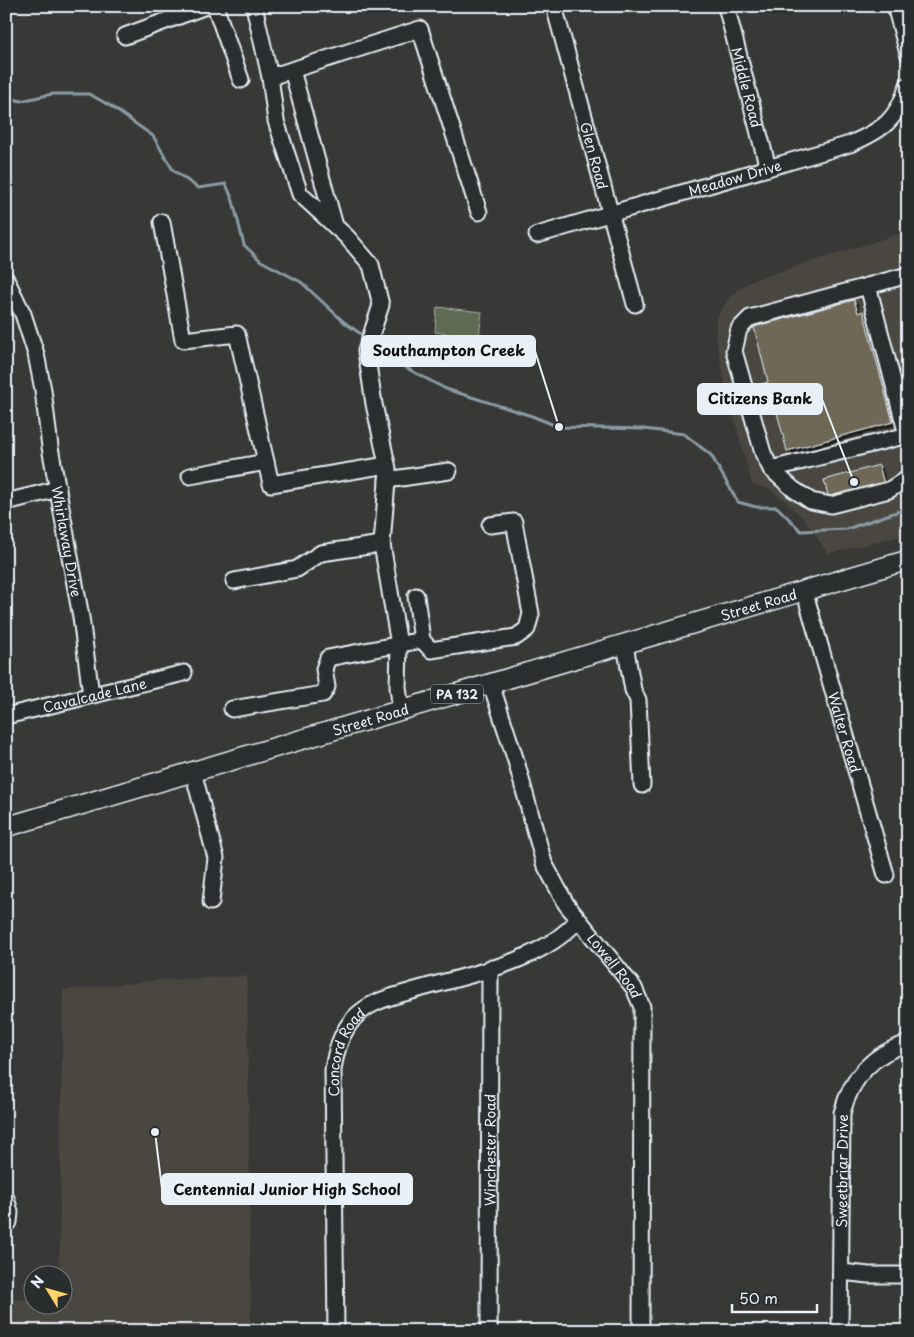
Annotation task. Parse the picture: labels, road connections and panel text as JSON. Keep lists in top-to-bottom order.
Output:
{
  "streets": {
    "main road": ["Street Road", "PA 132"],
    "street": [
      "Middle Road",
      "Glen Road",
      "Meadow Drive",
      "Whirlaway Drive",
      "Cavalcade Lane",
      "Walter Road",
      "Lowell Road",
      "Concord Road",
      "Winchester Road",
      "Sweetbriar Drive"
    ]
  },
  "crossings": [
    ["Middle Road", "Meadow Drive"],
    ["Glen Road", "Meadow Drive"],
    ["Whirlaway Drive", "Cavalcade Lane"],
    ["Street Road", "Walter Road"],
    ["Street Road", "Lowell Road"],
    ["Lowell Road", "Concord Road"],
    ["Concord Road", "Winchester Road"]
  ],
  "places": ["Southampton Creek", "Citizens Bank", "Centennial Junior High School"],
  "scale_bar": "50 m",
  "north": "top left"
}
